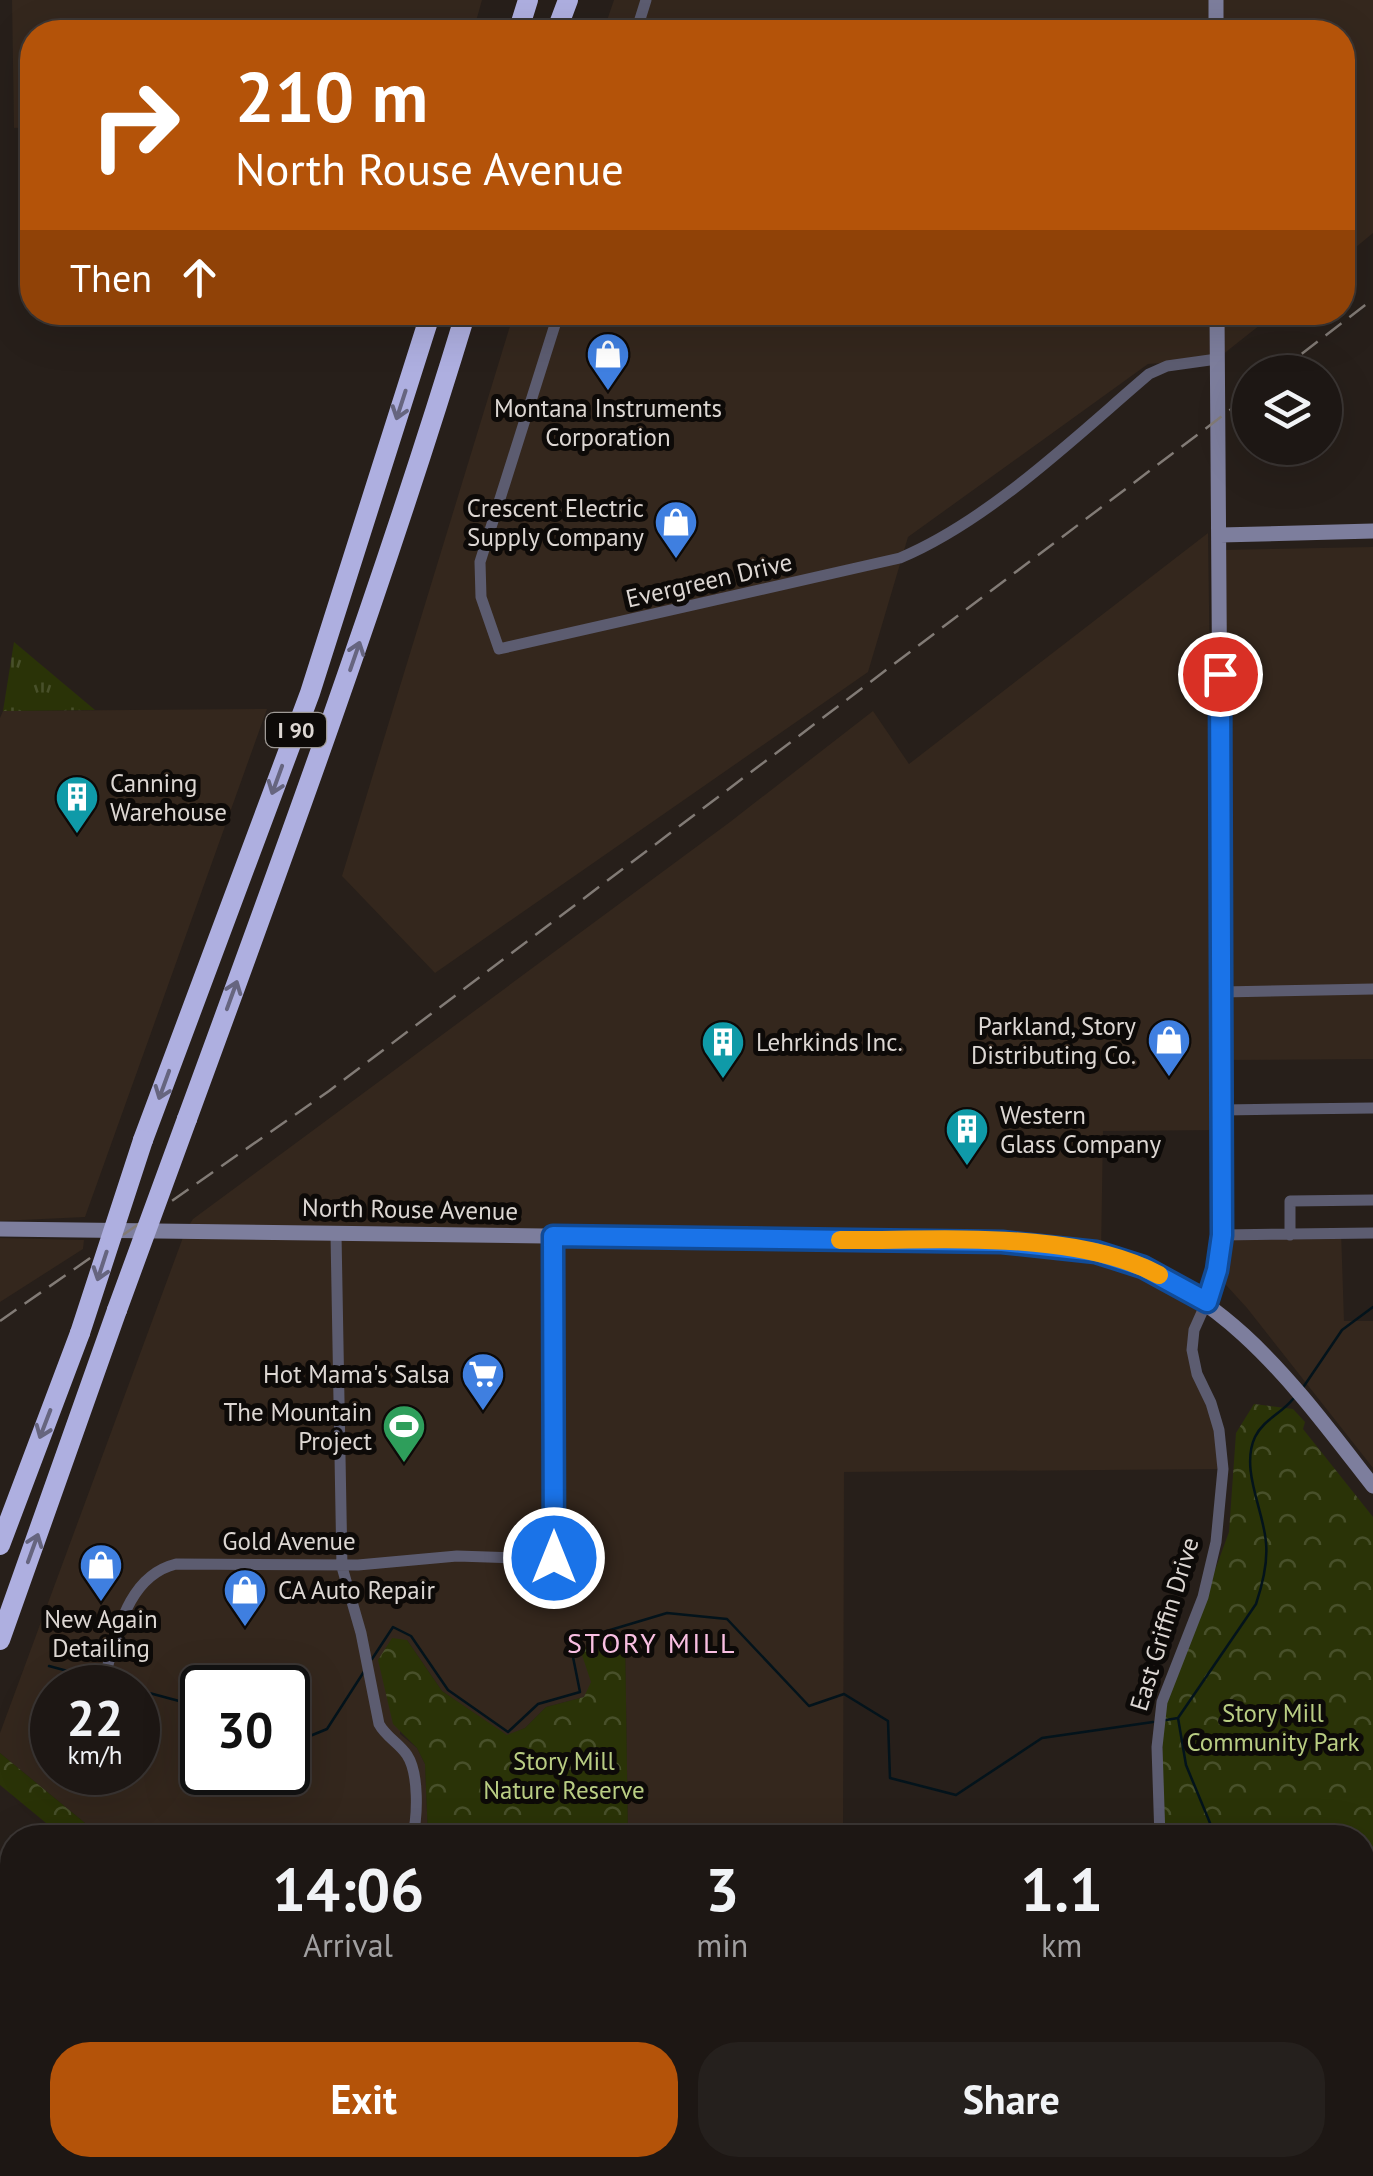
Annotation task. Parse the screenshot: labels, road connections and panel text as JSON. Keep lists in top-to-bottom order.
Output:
{
  "streets": {
    "highway": ["I 90"],
    "main road": ["North Rouse Avenue", "East Griffin Drive"],
    "street": ["Evergreen Drive", "Gold Avenue"]
  },
  "crossings": [
    ["Evergreen Drive", "East Griffin Drive"],
    ["North Rouse Avenue", "Gold Avenue"],
    ["North Rouse Avenue", "East Griffin Drive"]
  ],
  "districts": ["STORY MILL"],
  "parks": ["Story Mill Community Park", "Story Mill Nature Reserve"],
  "places": {
    "shop": [
      "Montana Instruments Corporation",
      "Crescent Electric Supply Company",
      "Parkland, Story Distributing Co.",
      "New Again Detailing",
      "CA Auto Repair"
    ],
    "building": ["Canning Warehouse", "Lehrkinds Inc.", "Western Glass Company"],
    "supermarket": ["Hot Mama's Salsa"],
    "sports": ["The Mountain Project"]
  },
  "page": {
    "turn": ["210 m", "North Rouse Avenue"],
    "then": "Then",
    "speed": "22 km/h",
    "limit": "30",
    "eta": [
      "14:06",
      "Arrival",
      "3",
      "min",
      "1.1",
      "km"
    ],
    "buttons": ["Exit", "Share"]
  }
}
